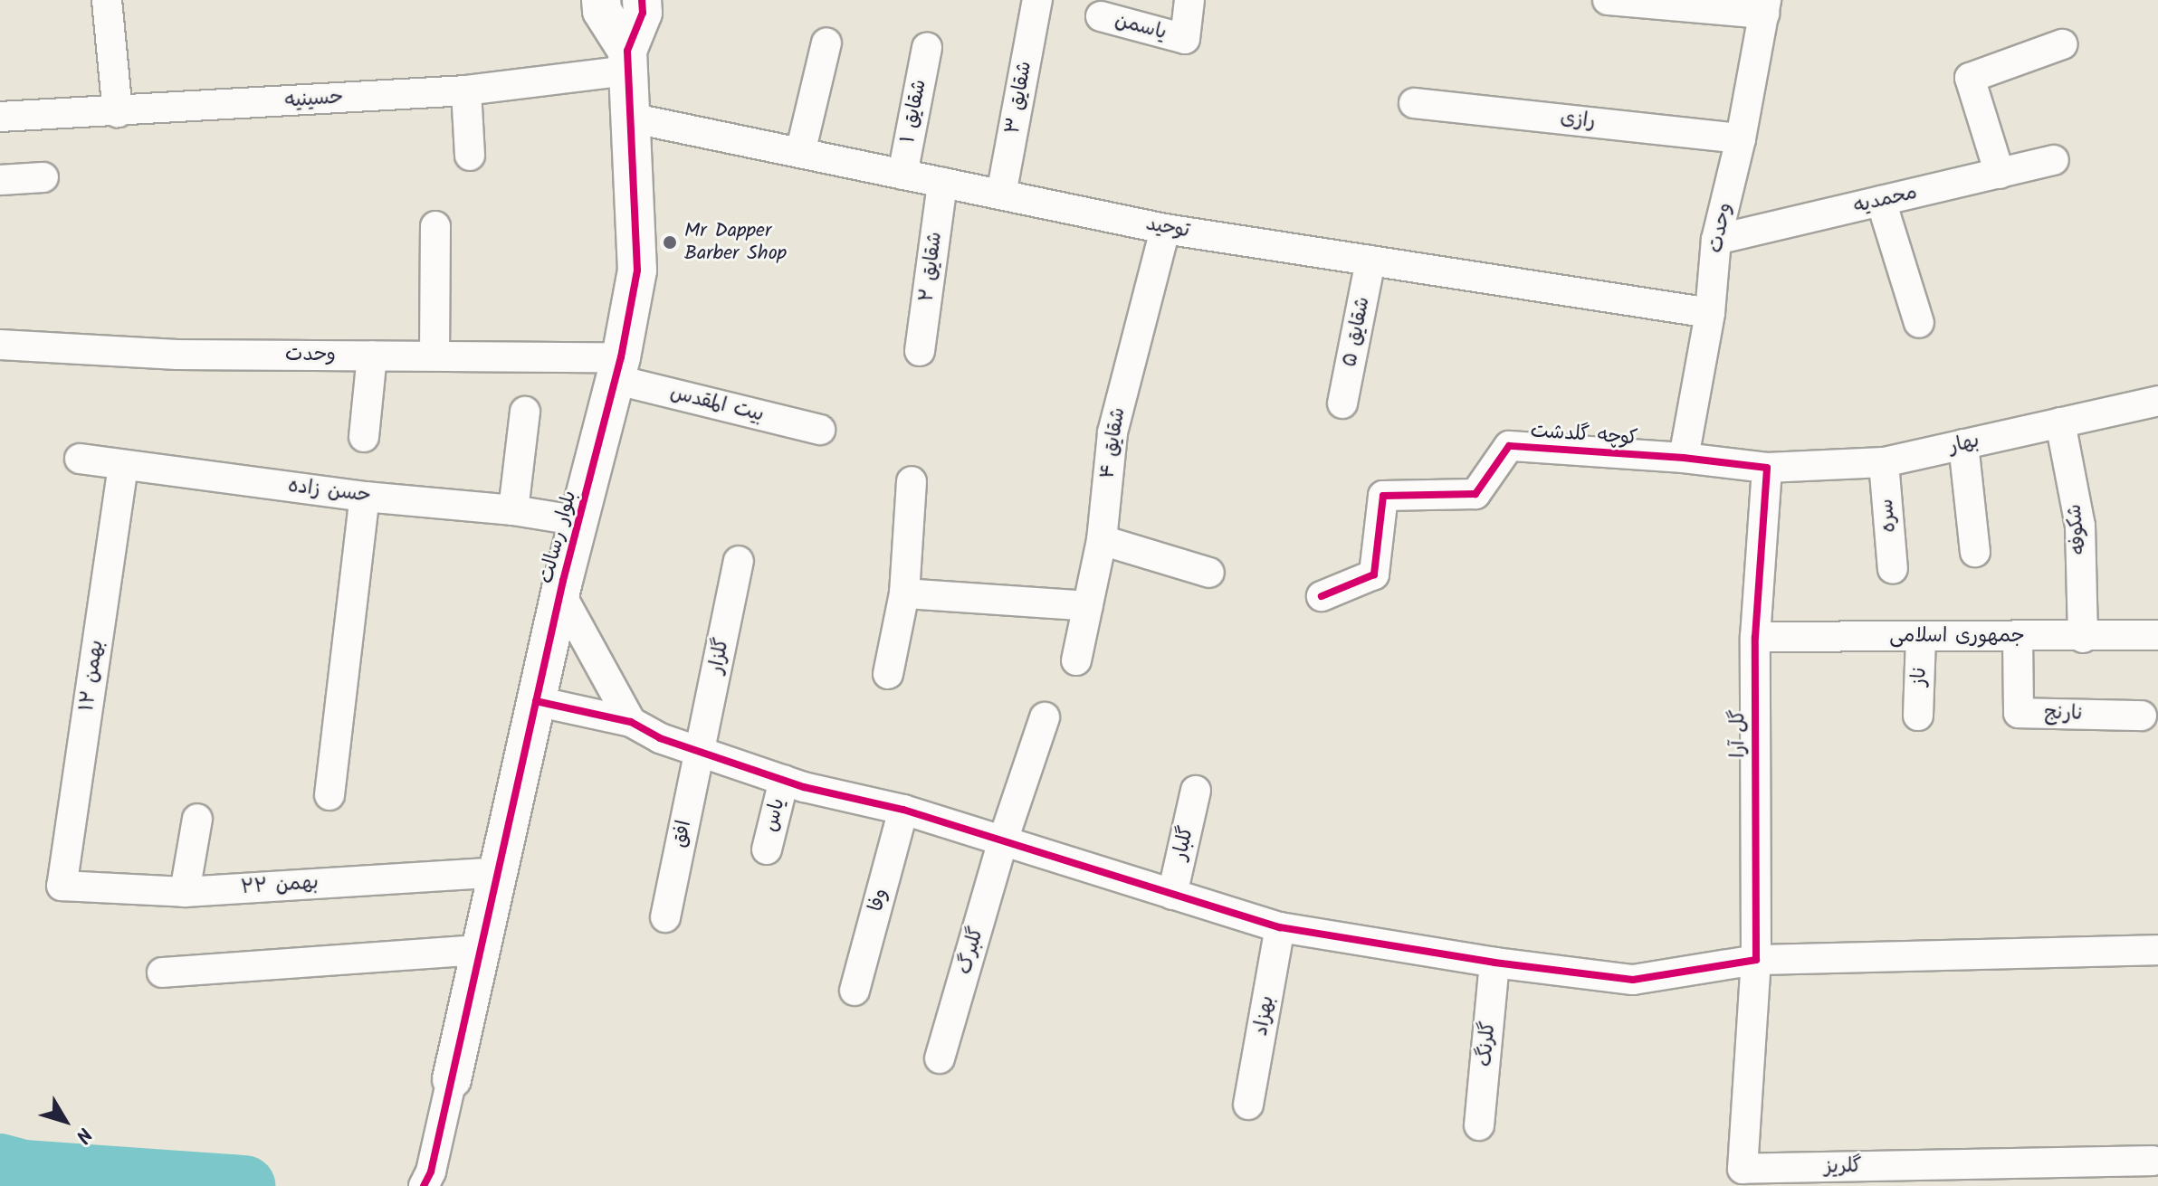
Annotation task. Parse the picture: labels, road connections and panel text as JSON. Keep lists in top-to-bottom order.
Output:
{
  "streets": {
    "street": [
      "یاسمن",
      "شقایق ۳",
      "حسینیه",
      "شقایق ۱",
      "رازی",
      "محمدیه",
      "توحید",
      "وحدت",
      "شقایق ۲",
      "شقایق ۵",
      "بیت المقدس",
      "کوچه گلدشت",
      "شقایق ۴",
      "بهار",
      "حسن زاده",
      "سره",
      "شکوفه",
      "بلوار رسالت",
      "جمهوری اسلامی",
      "گلزار",
      "۱۲ بهمن",
      "ناز",
      "نارنج",
      "گل آرا",
      "یاس",
      "افق",
      "گلبار",
      "۲۲ بهمن",
      "وفا",
      "گلبرگ",
      "بهزاد",
      "گلرنگ",
      "گلریز"
    ]
  },
  "crossings": [
    ["شقایق ۳", "توحید"],
    ["حسینیه", "بلوار رسالت"],
    ["شقایق ۱", "توحید"],
    ["رازی", "وحدت"],
    ["محمدیه", "وحدت"],
    ["توحید", "وحدت"],
    ["توحید", "شقایق ۲"],
    ["توحید", "شقایق ۵"],
    ["توحید", "شقایق ۴"],
    ["توحید", "بلوار رسالت"],
    ["وحدت", "بیت المقدس"],
    ["وحدت", "کوچه گلدشت"],
    ["وحدت", "بلوار رسالت"],
    ["بیت المقدس", "بلوار رسالت"],
    ["بهار", "سره"],
    ["بهار", "شکوفه"],
    ["بهار", "گل آرا"],
    ["حسن زاده", "بلوار رسالت"],
    ["حسن زاده", "۱۲ بهمن"],
    ["شکوفه", "جمهوری اسلامی"],
    ["بلوار رسالت", "۲۲ بهمن"],
    ["جمهوری اسلامی", "ناز"],
    ["جمهوری اسلامی", "نارنج"],
    ["جمهوری اسلامی", "گل آرا"],
    ["گلزار", "افق"],
    ["۱۲ بهمن", "۲۲ بهمن"],
    ["گل آرا", "گلریز"]
  ],
  "places": ["Mr Dapper Barber Shop"],
  "north": "bottom right"
}
